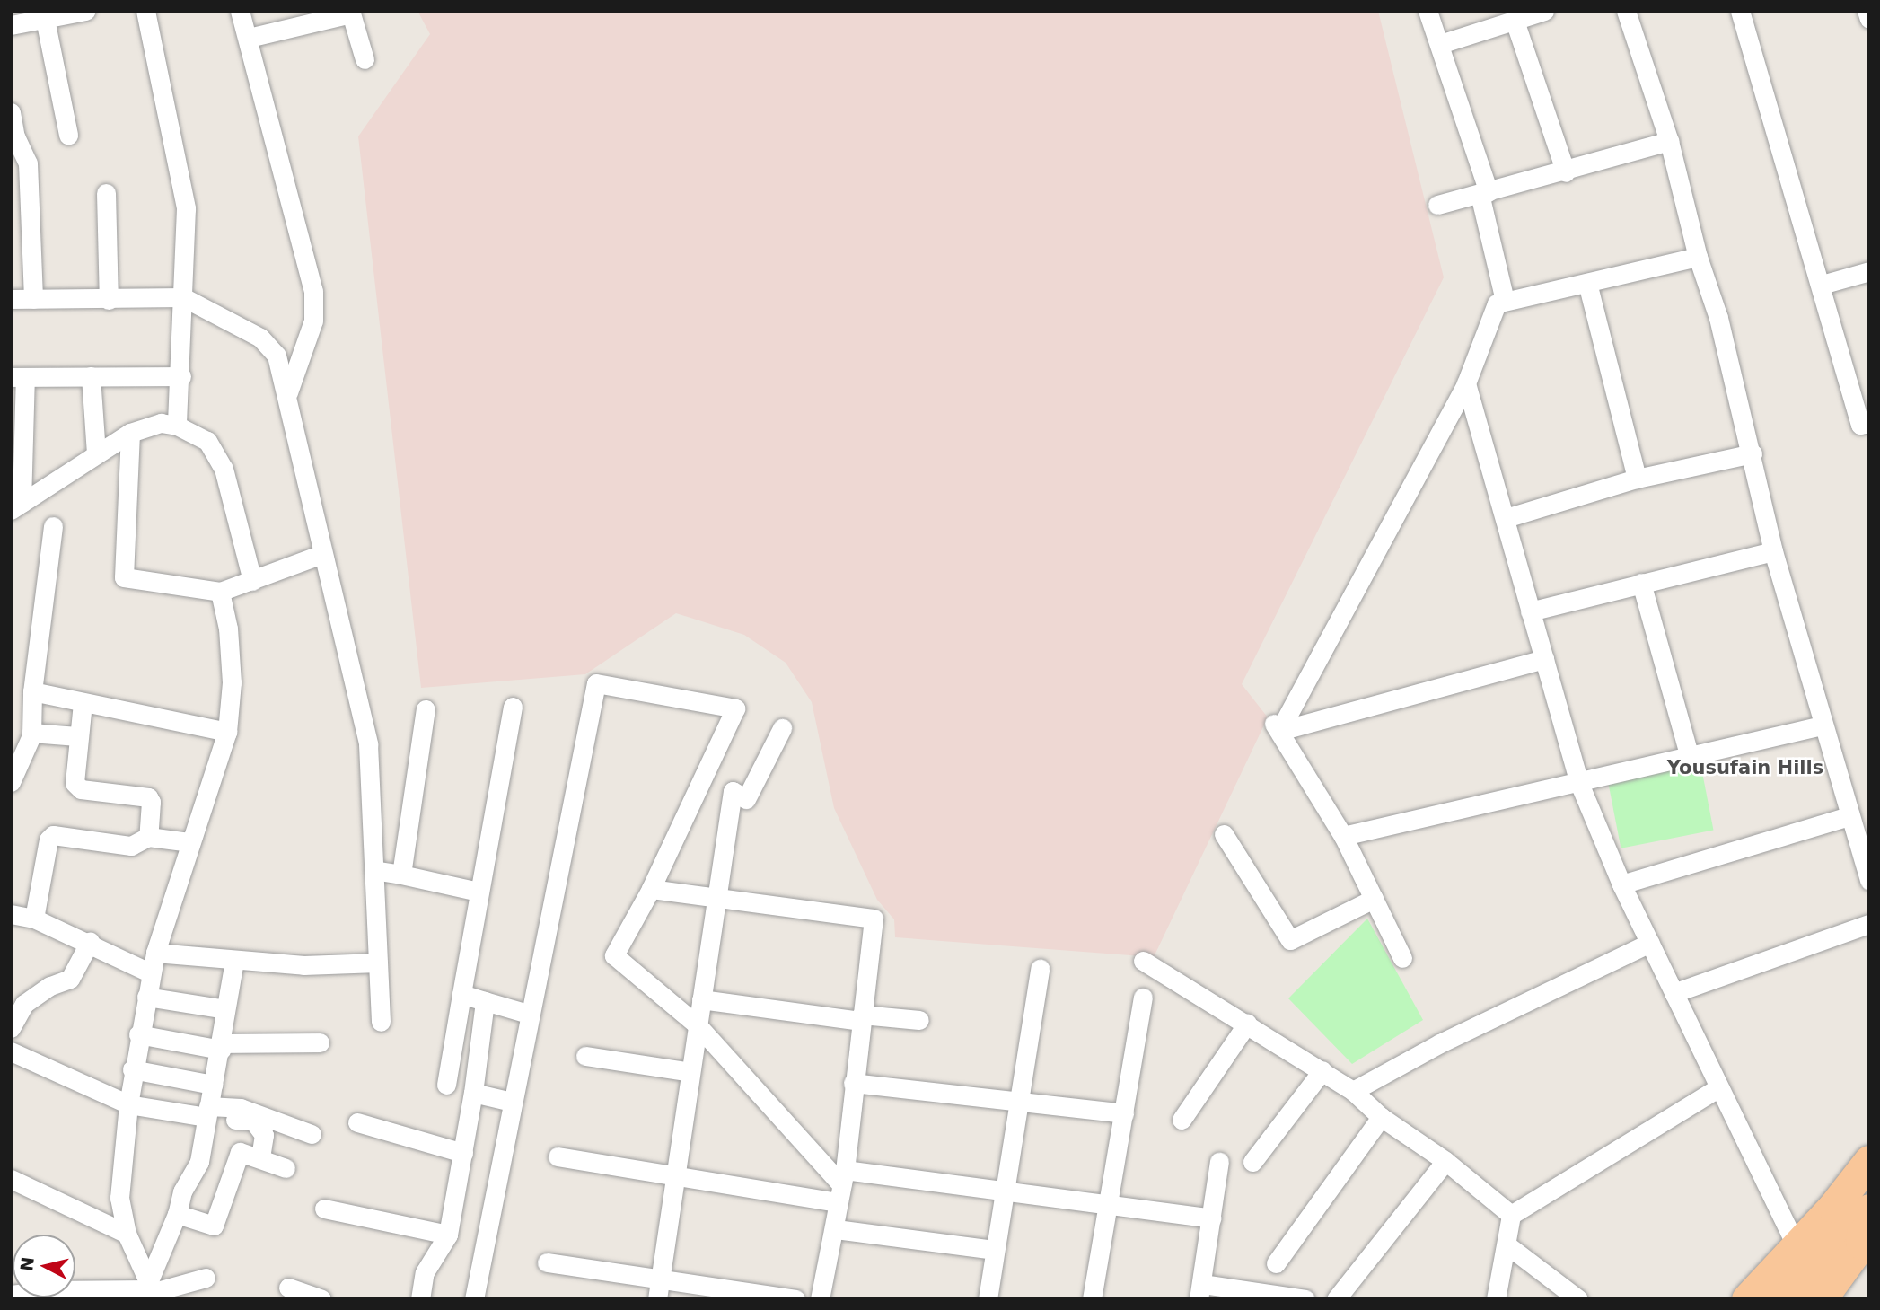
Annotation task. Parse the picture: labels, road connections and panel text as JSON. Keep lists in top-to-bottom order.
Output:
{
  "districts": ["Yousufain Hills"],
  "north": "left"
}
